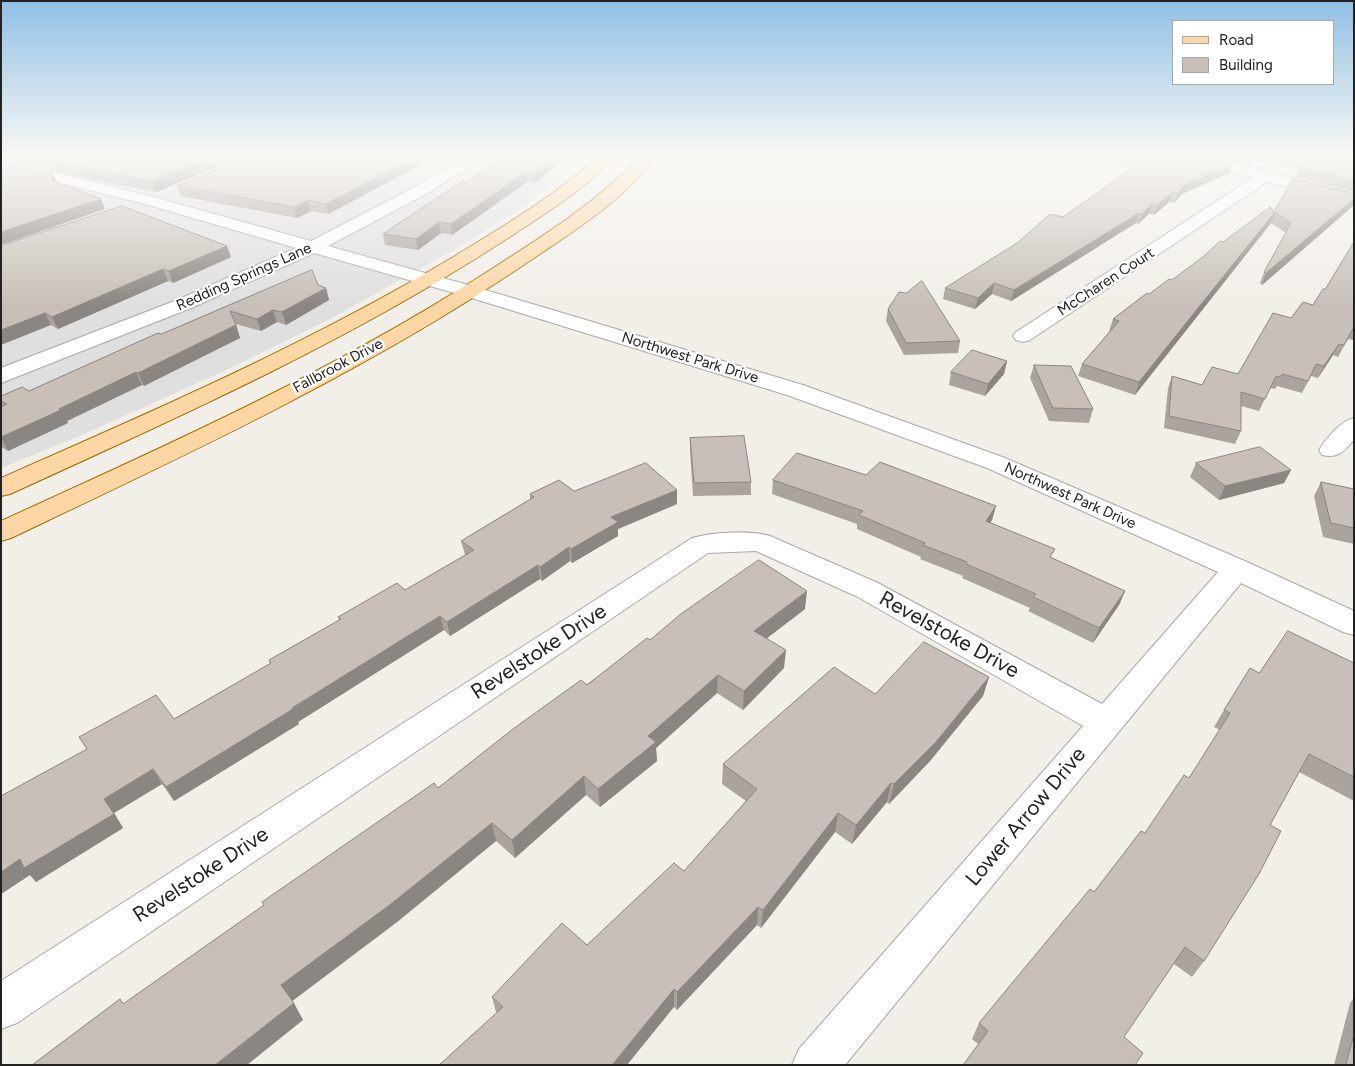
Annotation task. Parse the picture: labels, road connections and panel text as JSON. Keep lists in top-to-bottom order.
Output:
{
  "streets": {
    "main road": ["Fallbrook Drive"],
    "street": [
      "Redding Springs Lane",
      "McCharen Court",
      "Northwest Park Drive",
      "Revelstoke Drive",
      "Lower Arrow Drive"
    ]
  },
  "crossings": [
    ["Redding Springs Lane", "Northwest Park Drive"],
    ["Northwest Park Drive", "Fallbrook Drive"],
    ["Northwest Park Drive", "Lower Arrow Drive"],
    ["Revelstoke Drive", "Lower Arrow Drive"]
  ],
  "legend": ["Road", "Building"]
}
